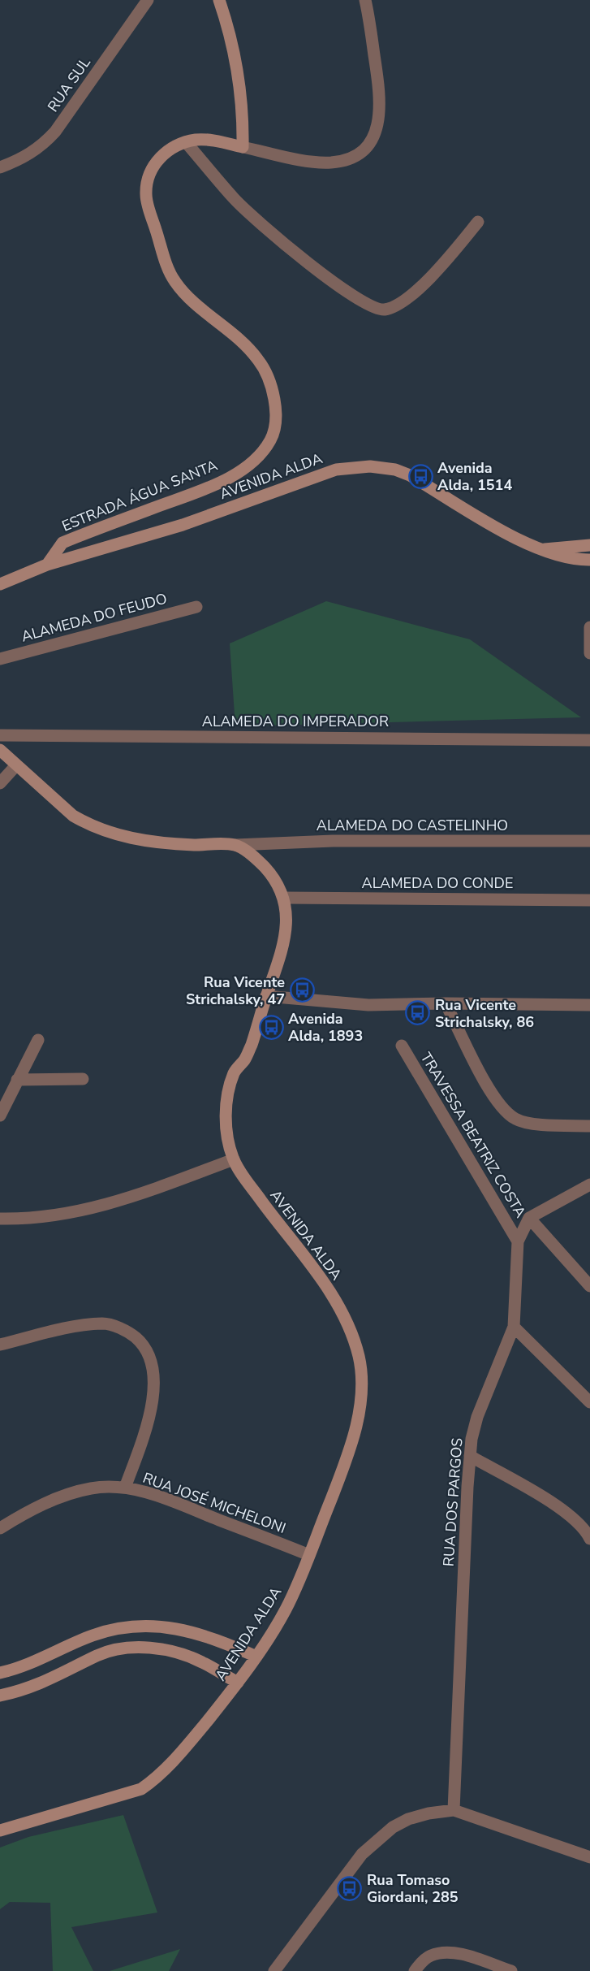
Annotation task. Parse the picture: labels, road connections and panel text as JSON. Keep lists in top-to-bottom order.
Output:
{
  "streets": {
    "street": [
      "RUA SUL",
      "AVENIDA ALDA",
      "ESTRADA ÁGUA SANTA",
      "ALAMEDA DO FEUDO",
      "ALAMEDA DO IMPERADOR",
      "ALAMEDA DO CASTELINHO",
      "ALAMEDA DO CONDE",
      "TRAVESSA BEATRIZ COSTA",
      "RUA DOS PARGOS",
      "RUA JOSÉ MICHELONI"
    ]
  },
  "crossings": [
    ["AVENIDA ALDA", "ESTRADA ÁGUA SANTA"],
    ["AVENIDA ALDA", "ALAMEDA DO CASTELINHO"],
    ["AVENIDA ALDA", "ALAMEDA DO CONDE"],
    ["AVENIDA ALDA", "RUA JOSÉ MICHELONI"],
    ["TRAVESSA BEATRIZ COSTA", "RUA DOS PARGOS"]
  ],
  "places": {
    "bus stop": [
      "Avenida Alda, 1514",
      "Rua Vicente Strichalsky, 47",
      "Rua Vicente Strichalsky, 86",
      "Avenida Alda, 1893",
      "Rua Tomaso Giordani, 285"
    ]
  }
}
